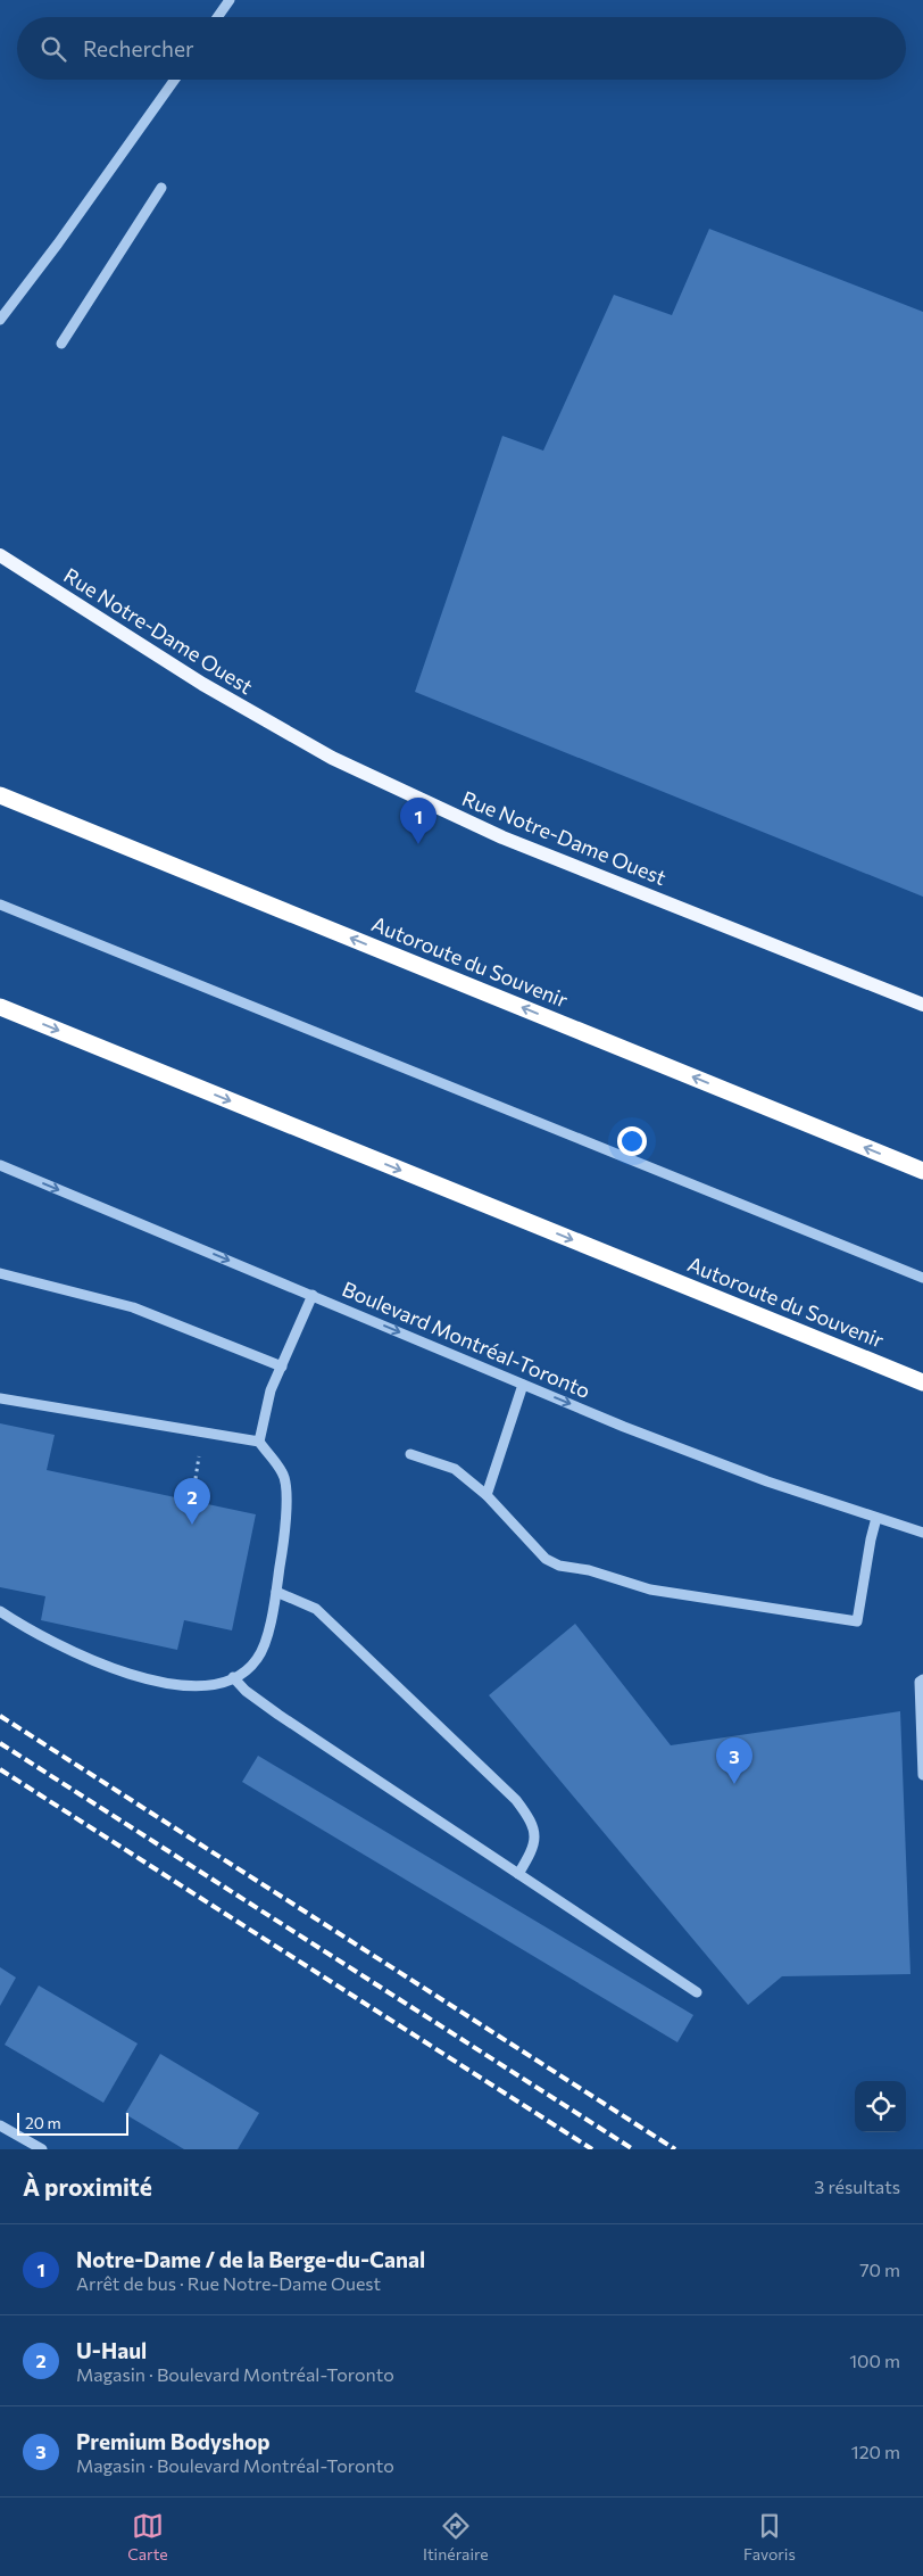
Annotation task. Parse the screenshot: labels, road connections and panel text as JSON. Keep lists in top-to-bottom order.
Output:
{
  "streets": {
    "highway": ["Autoroute du Souvenir"],
    "main road": ["Rue Notre-Dame Ouest"],
    "street": ["Boulevard Montréal-Toronto"]
  },
  "one_way": ["Boulevard Montréal-Toronto"],
  "scale_bar": "20 m",
  "page": {
    "search": "Rechercher",
    "pins": ["1", "2", "3"],
    "scale": "20 m",
    "heading": ["À proximité", "3 résultats"],
    "list": [
      {
        "mark": "1",
        "name": "Notre-Dame / de la Berge-du-Canal",
        "note": "Arrêt de bus · Rue Notre-Dame Ouest",
        "value": "70 m"
      },
      {
        "mark": "2",
        "name": "U-Haul",
        "note": "Magasin · Boulevard Montréal-Toronto",
        "value": "100 m"
      },
      {
        "mark": "3",
        "name": "Premium Bodyshop",
        "note": "Magasin · Boulevard Montréal-Toronto",
        "value": "120 m"
      }
    ],
    "nav": ["Carte", "Itinéraire", "Favoris"]
  }
}
